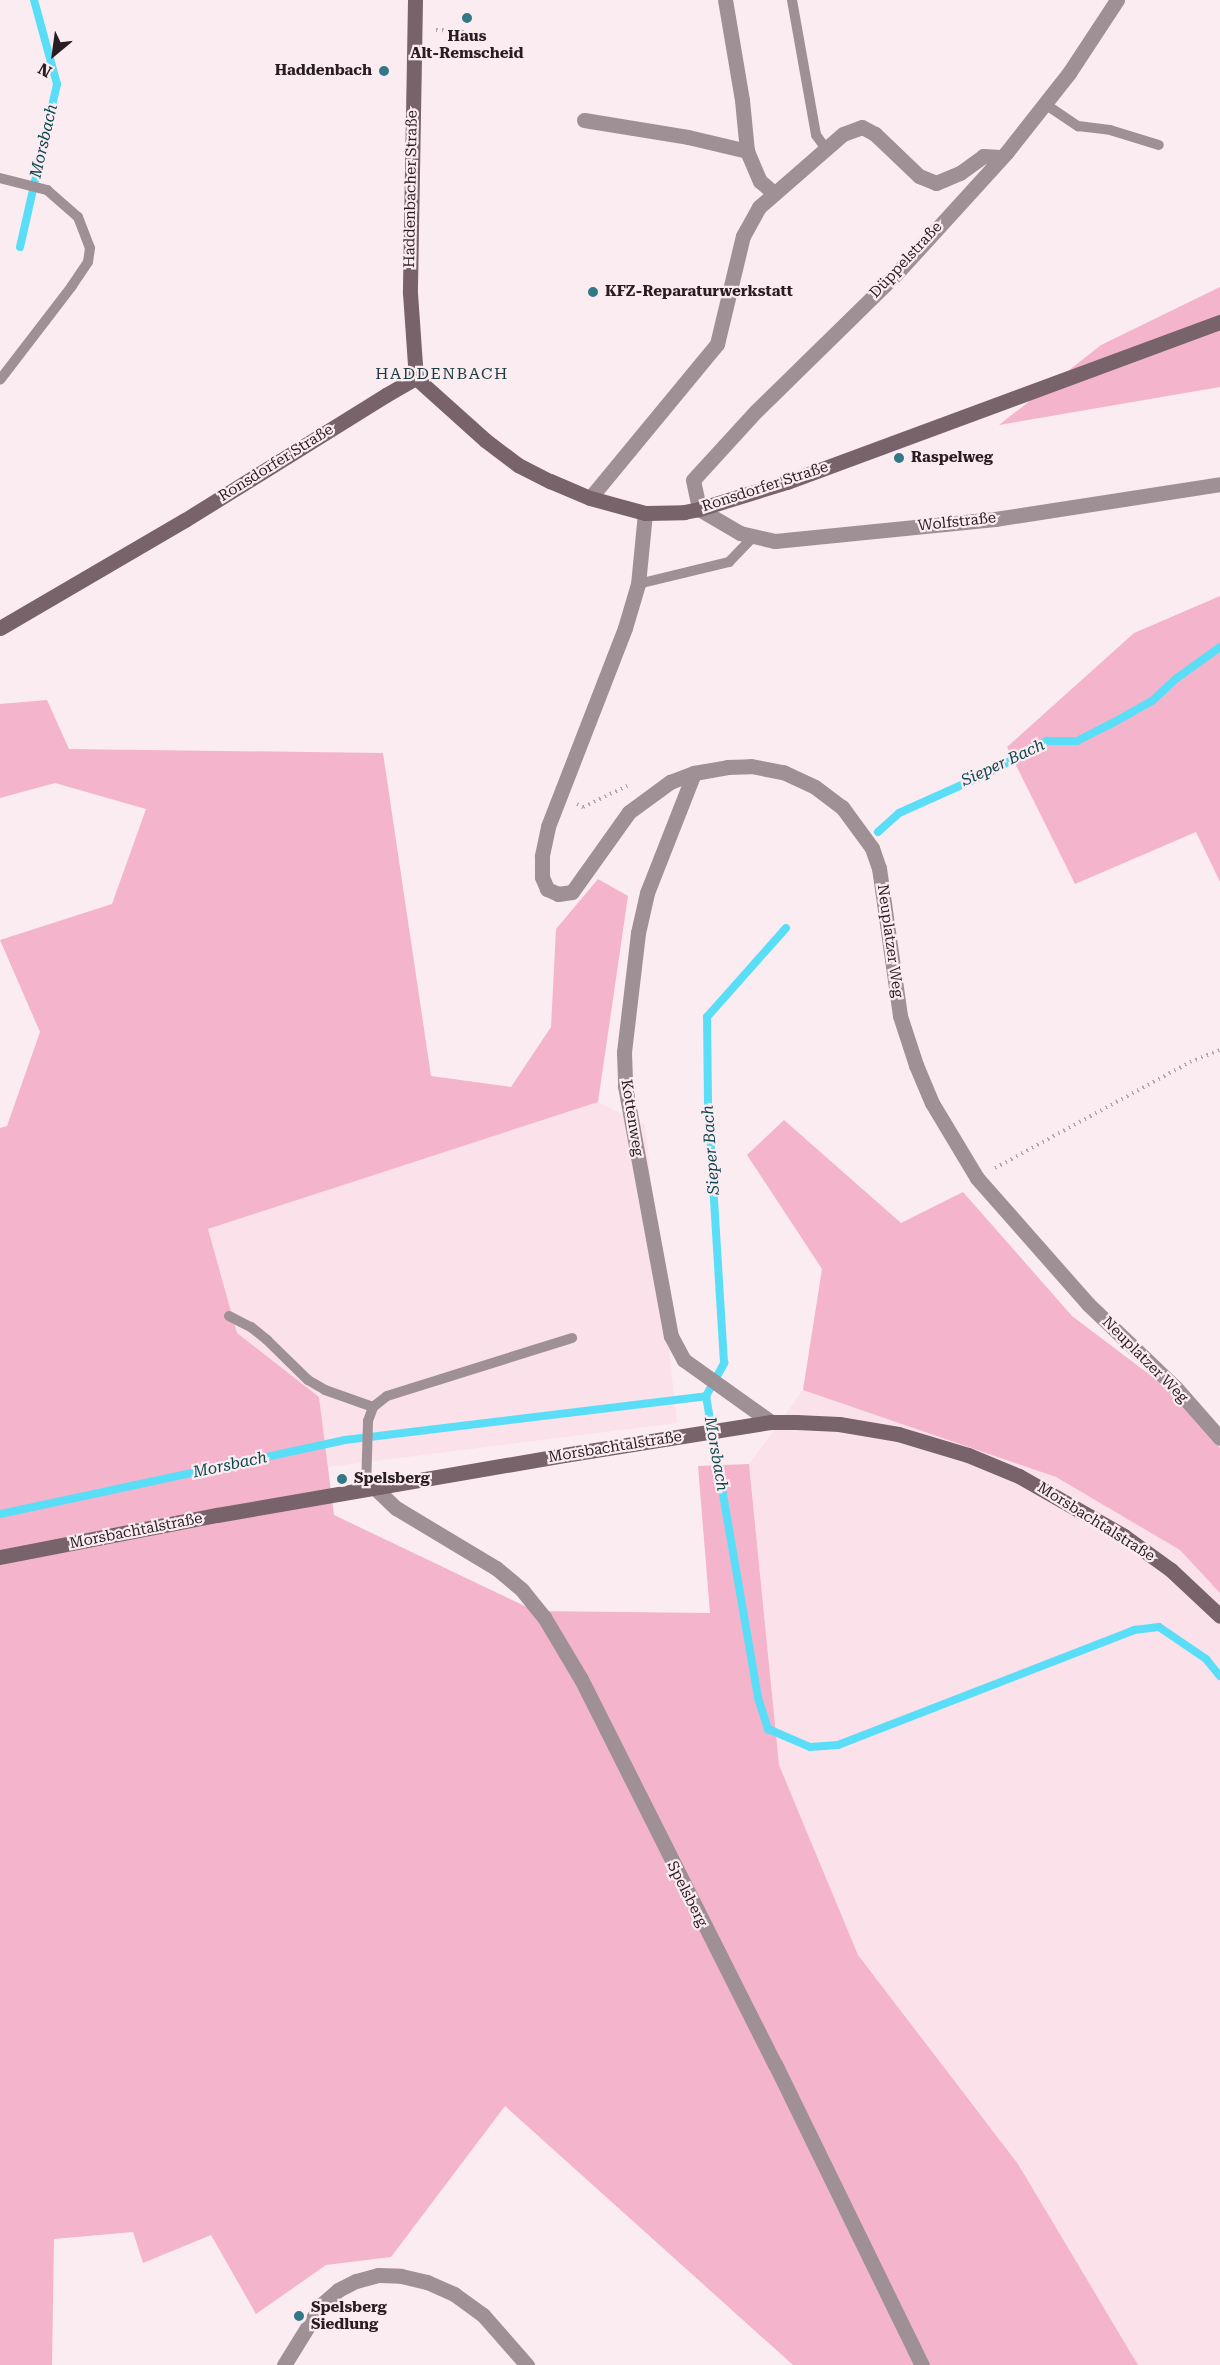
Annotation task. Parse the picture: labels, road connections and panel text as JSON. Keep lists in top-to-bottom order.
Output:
{
  "streets": {
    "main road": ["Haddenbacher Straße", "Ronsdorfer Straße", "Morsbachtalstraße"],
    "street": [
      "Düppelstraße",
      "Wolfstraße",
      "Neuplatzer Weg",
      "Kottenweg",
      "Spelsberg"
    ]
  },
  "crossings": [
    ["Haddenbacher Straße", "Ronsdorfer Straße"],
    ["Düppelstraße", "Ronsdorfer Straße"],
    ["Düppelstraße", "Wolfstraße"],
    ["Ronsdorfer Straße", "Wolfstraße"],
    ["Ronsdorfer Straße", "Neuplatzer Weg"],
    ["Neuplatzer Weg", "Kottenweg"],
    ["Kottenweg", "Morsbachtalstraße"],
    ["Morsbachtalstraße", "Spelsberg"]
  ],
  "districts": ["HADDENBACH"],
  "water": ["Morsbach", "Sieper Bach"],
  "places": [
    "Haus Alt-Remscheid",
    "Haddenbach",
    "KFZ-Reparaturwerkstatt",
    "Raspelweg",
    "Spelsberg",
    "Spelsberg Siedlung"
  ],
  "north": "bottom left"
}
